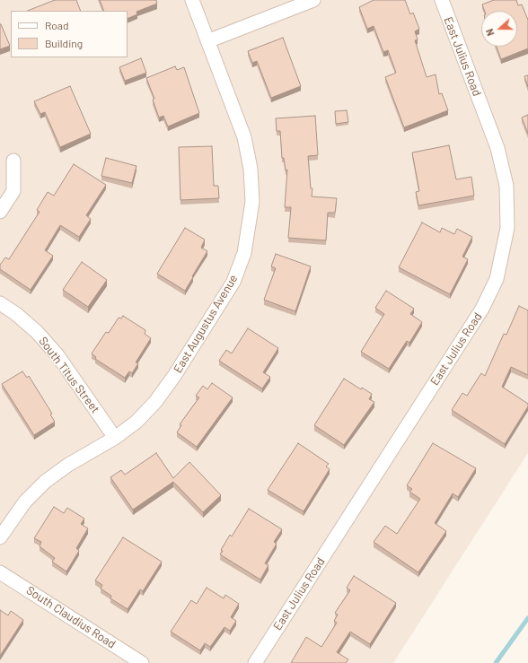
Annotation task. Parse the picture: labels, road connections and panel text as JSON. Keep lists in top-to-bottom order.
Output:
{
  "streets": {
    "street": [
      "East Julius Road",
      "East Augustus Avenue",
      "South Titus Street",
      "South Claudius Road"
    ]
  },
  "crossings": [
    ["East Augustus Avenue", "South Titus Street"]
  ],
  "legend": ["Road", "Building"],
  "north": "left"
}
